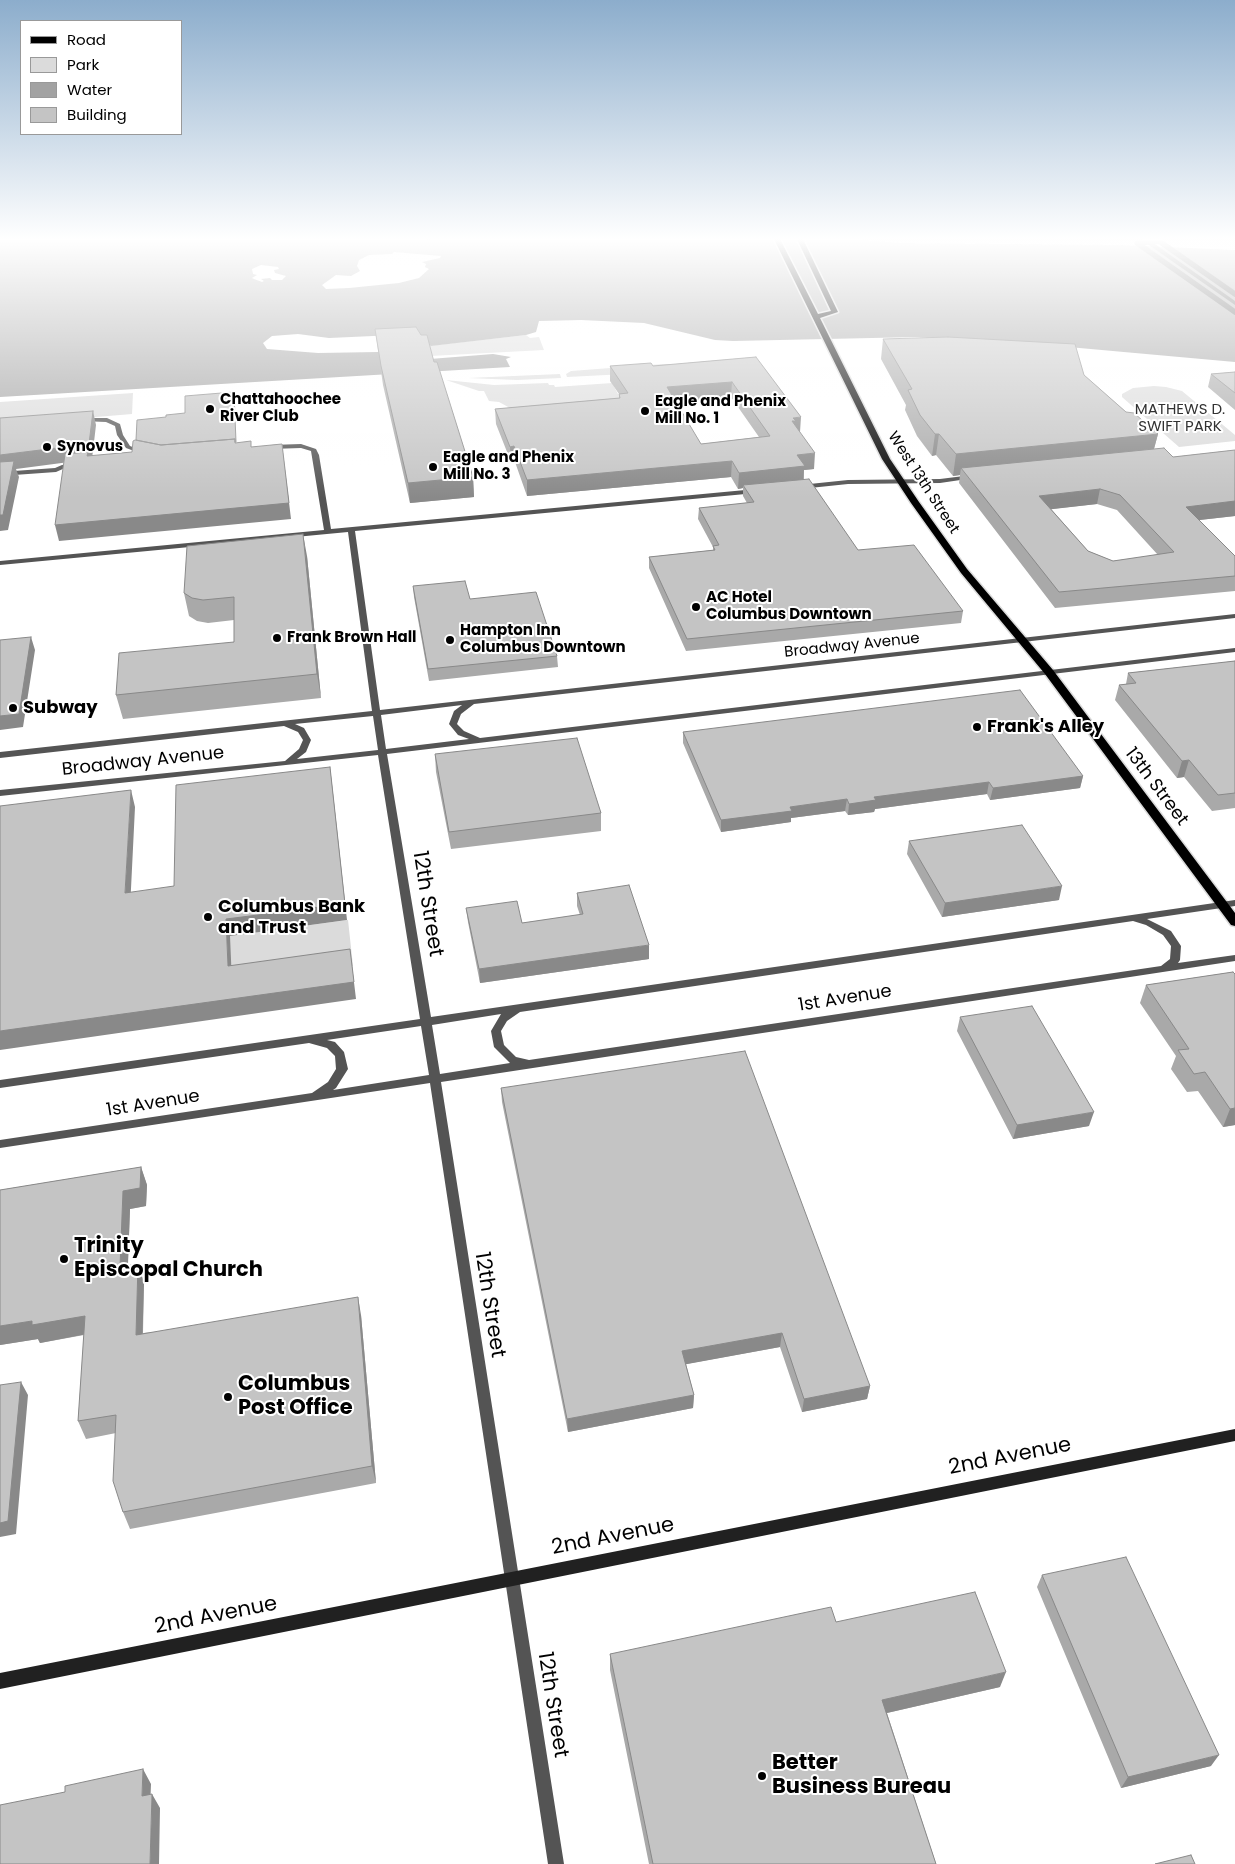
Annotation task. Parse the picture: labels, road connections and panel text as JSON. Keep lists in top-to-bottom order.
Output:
{
  "streets": {
    "main road": ["West 13th Street", "13th Street", "2nd Avenue"],
    "street": ["Broadway Avenue", "12th Street", "1st Avenue"]
  },
  "crossings": [
    ["West 13th Street", "Broadway Avenue"],
    ["West 13th Street", "13th Street"],
    ["Broadway Avenue", "13th Street"],
    ["Broadway Avenue", "12th Street"],
    ["13th Street", "1st Avenue"],
    ["12th Street", "1st Avenue"],
    ["12th Street", "2nd Avenue"]
  ],
  "parks": ["MATHEWS D. SWIFT PARK"],
  "places": [
    "Chattahoochee River Club",
    "Eagle and Phenix Mill No. 1",
    "Synovus",
    "Eagle and Phenix Mill No. 3",
    "AC Hotel Columbus Downtown",
    "Frank Brown Hall",
    "Hampton Inn Columbus Downtown",
    "Subway",
    "Frank's Alley",
    "Columbus Bank and Trust",
    "Trinity Episcopal Church",
    "Columbus Post Office",
    "Better Business Bureau"
  ],
  "legend": [
    "Road",
    "Park",
    "Water",
    "Building"
  ]
}
